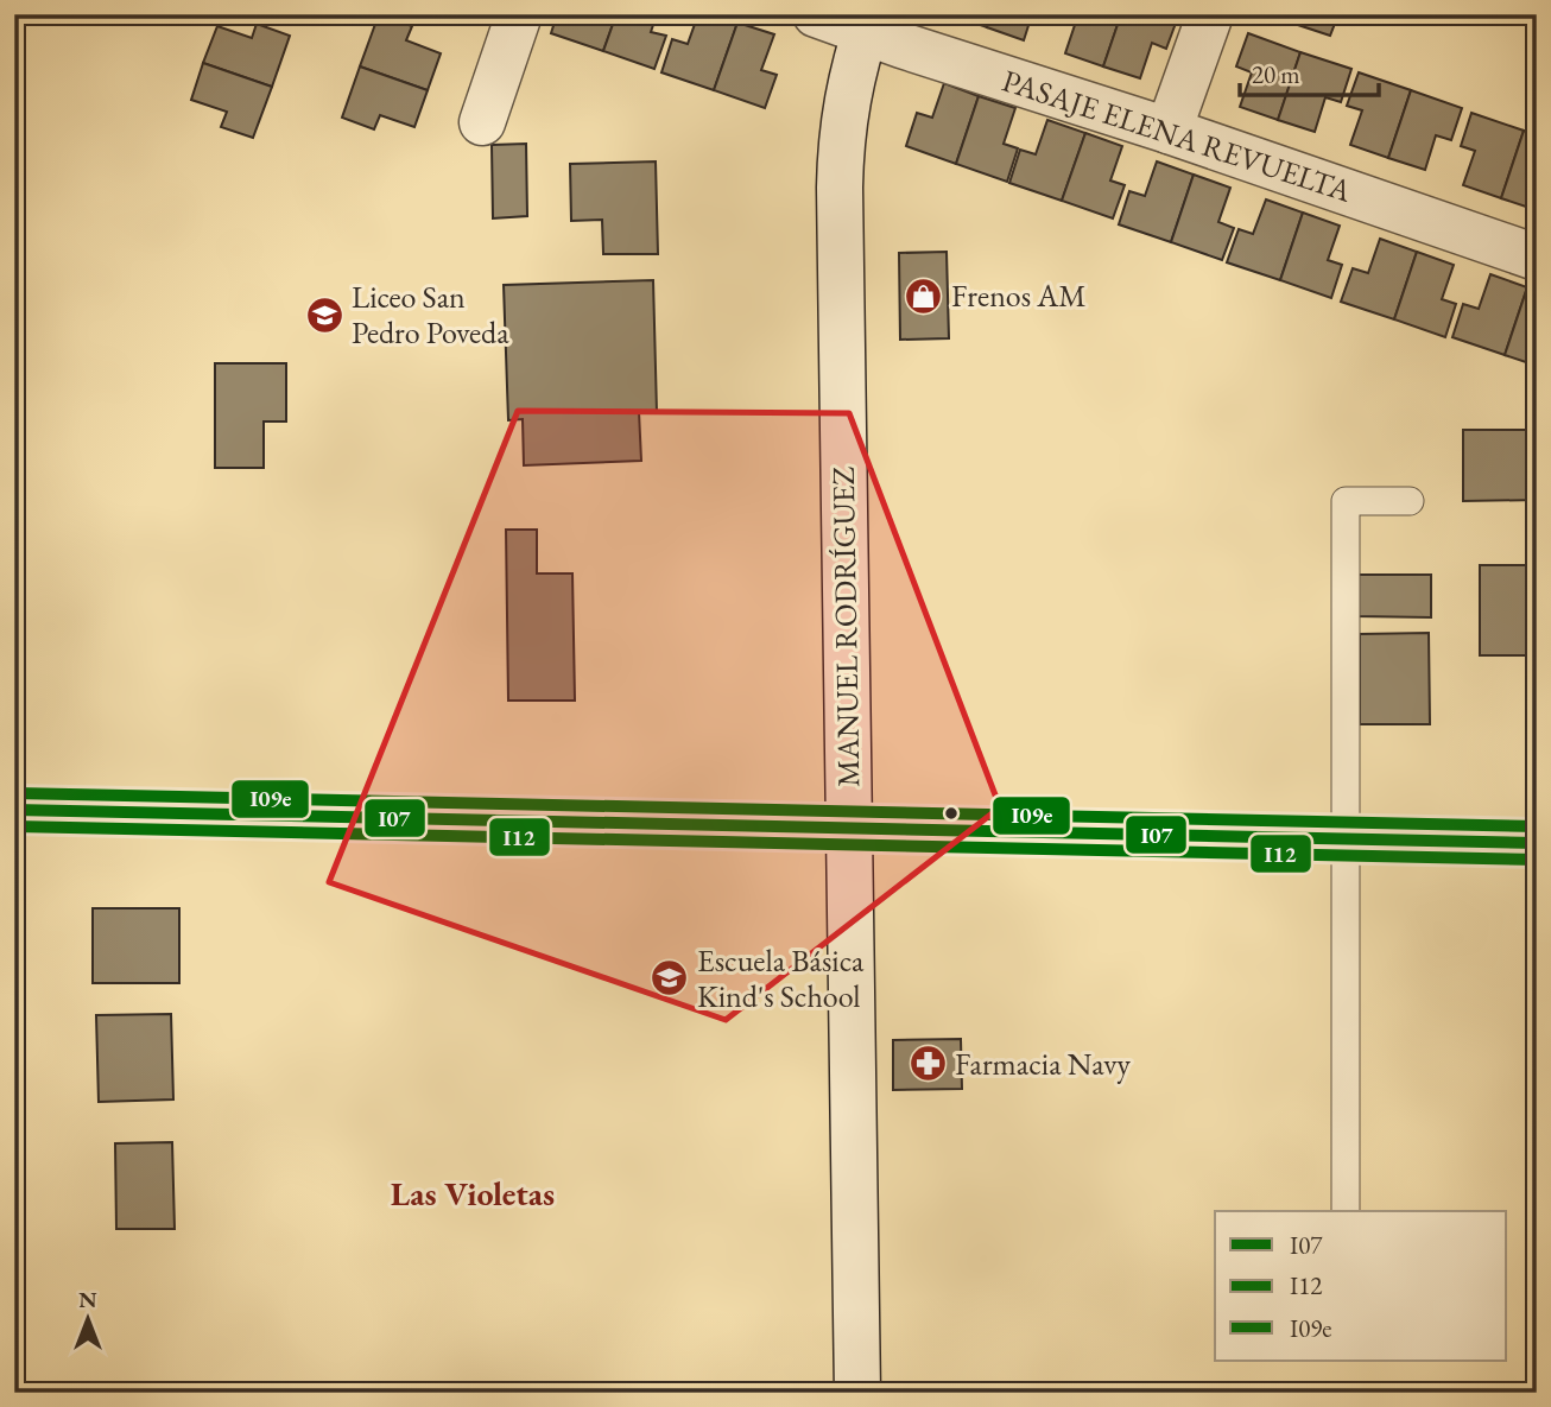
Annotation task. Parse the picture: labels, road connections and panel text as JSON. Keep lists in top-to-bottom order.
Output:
{
  "streets": {
    "street": ["PASAJE ELENA REVUELTA", "MANUEL RODRÍGUEZ"]
  },
  "crossings": [
    ["PASAJE ELENA REVUELTA", "MANUEL RODRÍGUEZ"]
  ],
  "districts": ["Las Violetas"],
  "places": {
    "shop": ["Frenos AM"],
    "school or university": ["Liceo San Pedro Poveda", "Escuela Básica Kind's School"],
    "pharmacy": ["Farmacia Navy"]
  },
  "lines": ["transit line I09e", "transit line I07", "transit line I12"],
  "legend": ["I07", "I12", "I09e"],
  "scale_bar": "20 m",
  "north": "top"
}
